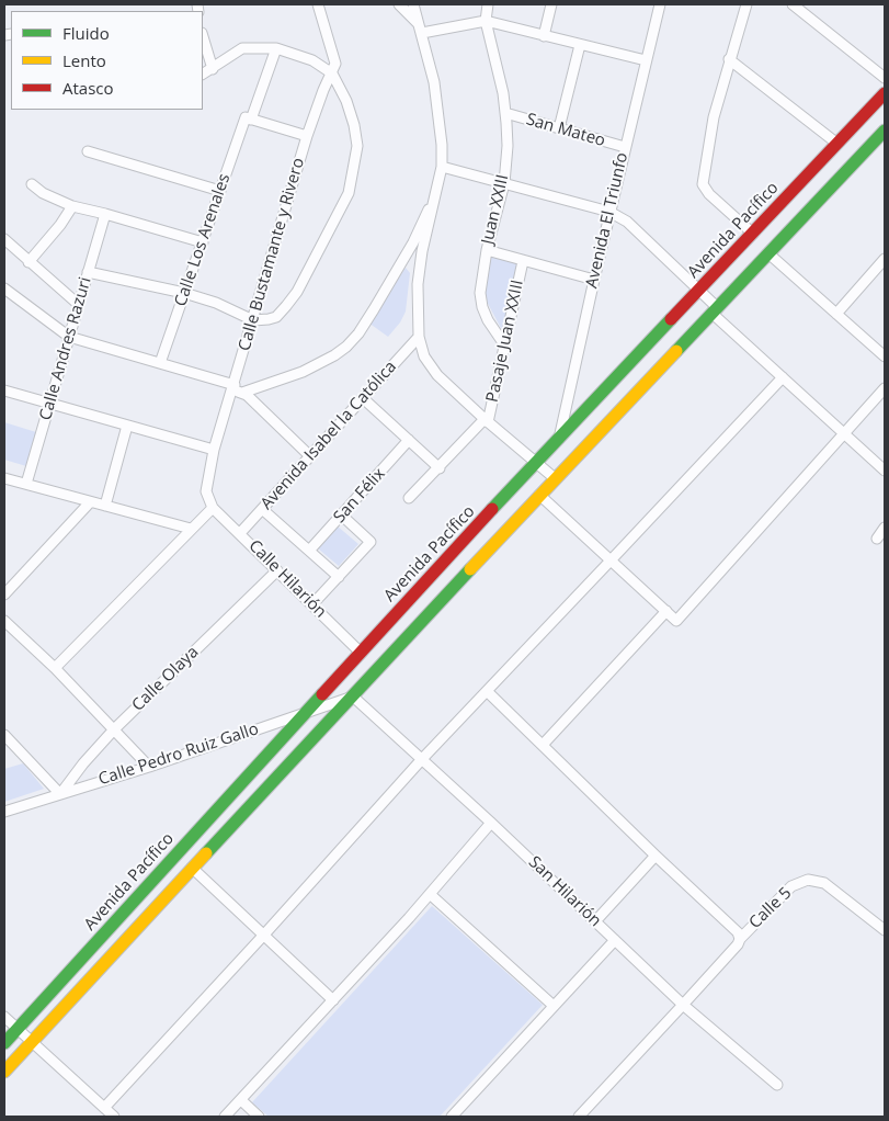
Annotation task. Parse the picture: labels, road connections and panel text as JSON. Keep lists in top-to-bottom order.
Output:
{
  "streets": {
    "street": [
      "San Mateo",
      "Juan XXIII",
      "Avenida El Triunfo",
      "Avenida Pacífico",
      "Calle Los Arenales",
      "Calle Bustamante y Rivero",
      "Pasaje Juan XXIII",
      "Calle Andres Razuri",
      "Avenida Isabel la Católica",
      "San Félix",
      "Calle Hilarión",
      "Calle Olaya",
      "Calle Pedro Ruiz Gallo",
      "San Hilarión",
      "Calle 5"
    ]
  },
  "crossings": [
    ["San Mateo", "Juan XXIII"],
    ["San Mateo", "Avenida El Triunfo"],
    ["Juan XXIII", "Pasaje Juan XXIII"],
    ["Avenida El Triunfo", "Avenida Pacífico"],
    ["Avenida Pacífico", "Calle Hilarión"],
    ["Avenida Pacífico", "Calle Pedro Ruiz Gallo"],
    ["Calle Bustamante y Rivero", "Calle Hilarión"],
    ["Avenida Isabel la Católica", "Calle Hilarión"],
    ["Calle Hilarión", "Calle Olaya"],
    ["Calle Olaya", "Calle Pedro Ruiz Gallo"],
    ["Calle Pedro Ruiz Gallo", "San Hilarión"],
    ["San Hilarión", "Calle 5"]
  ],
  "legend": ["Fluido", "Lento", "Atasco"]
}
